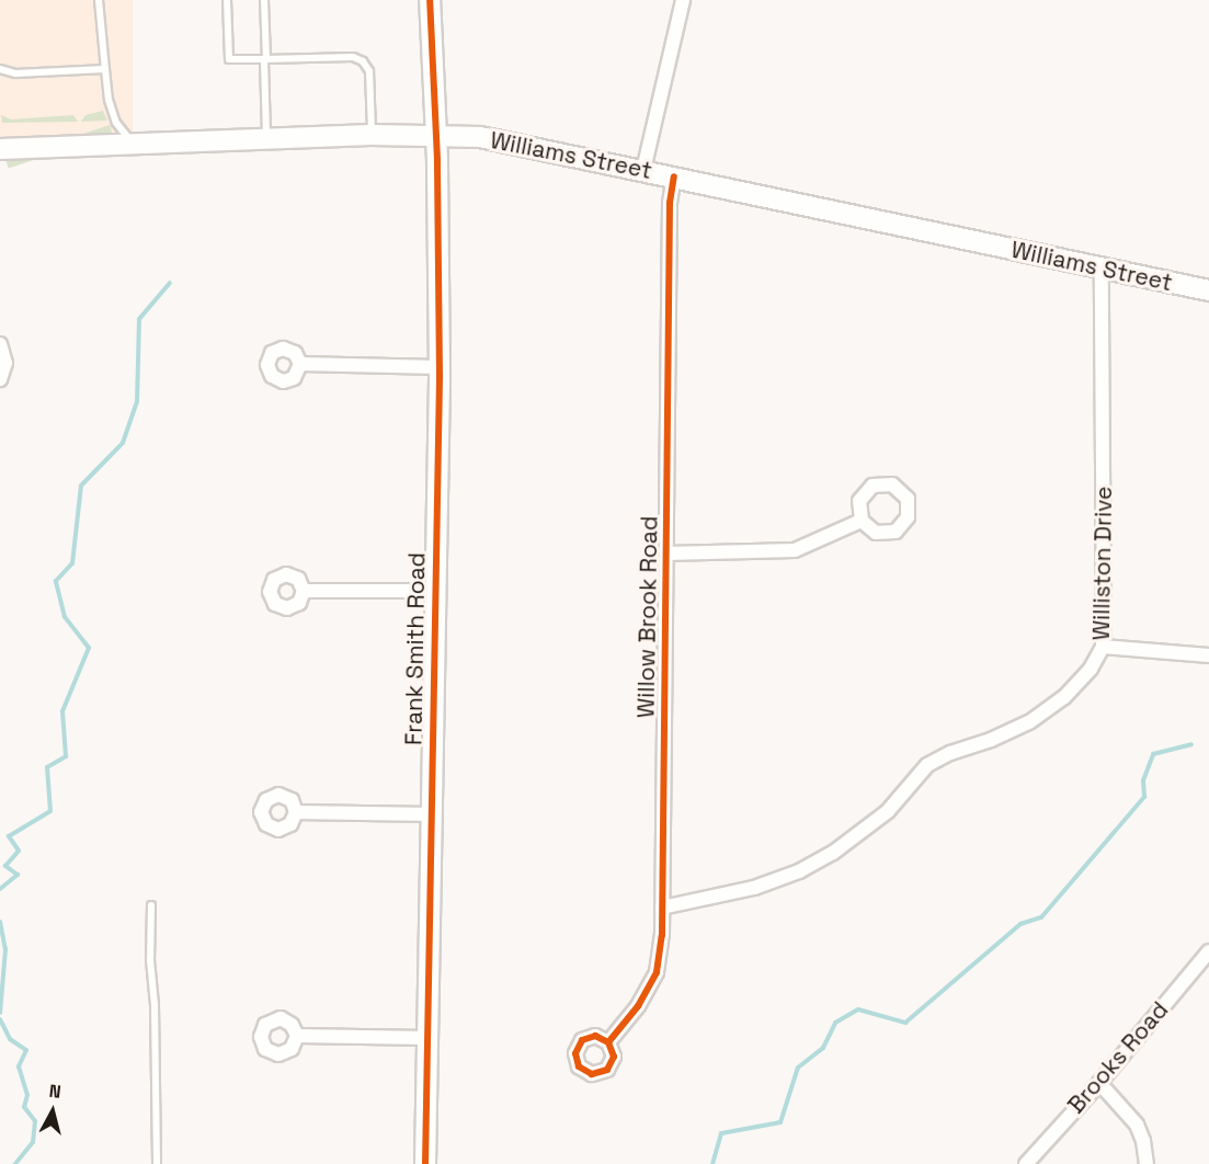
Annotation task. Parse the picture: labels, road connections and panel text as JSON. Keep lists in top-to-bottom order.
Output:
{
  "streets": {
    "main road": ["Williams Street", "Frank Smith Road"],
    "street": ["Williston Drive", "Willow Brook Road", "Brooks Road"]
  },
  "crossings": [
    ["Williams Street", "Williston Drive"],
    ["Williams Street", "Willow Brook Road"],
    ["Williams Street", "Frank Smith Road"],
    ["Williston Drive", "Willow Brook Road"]
  ],
  "north": "top"
}
